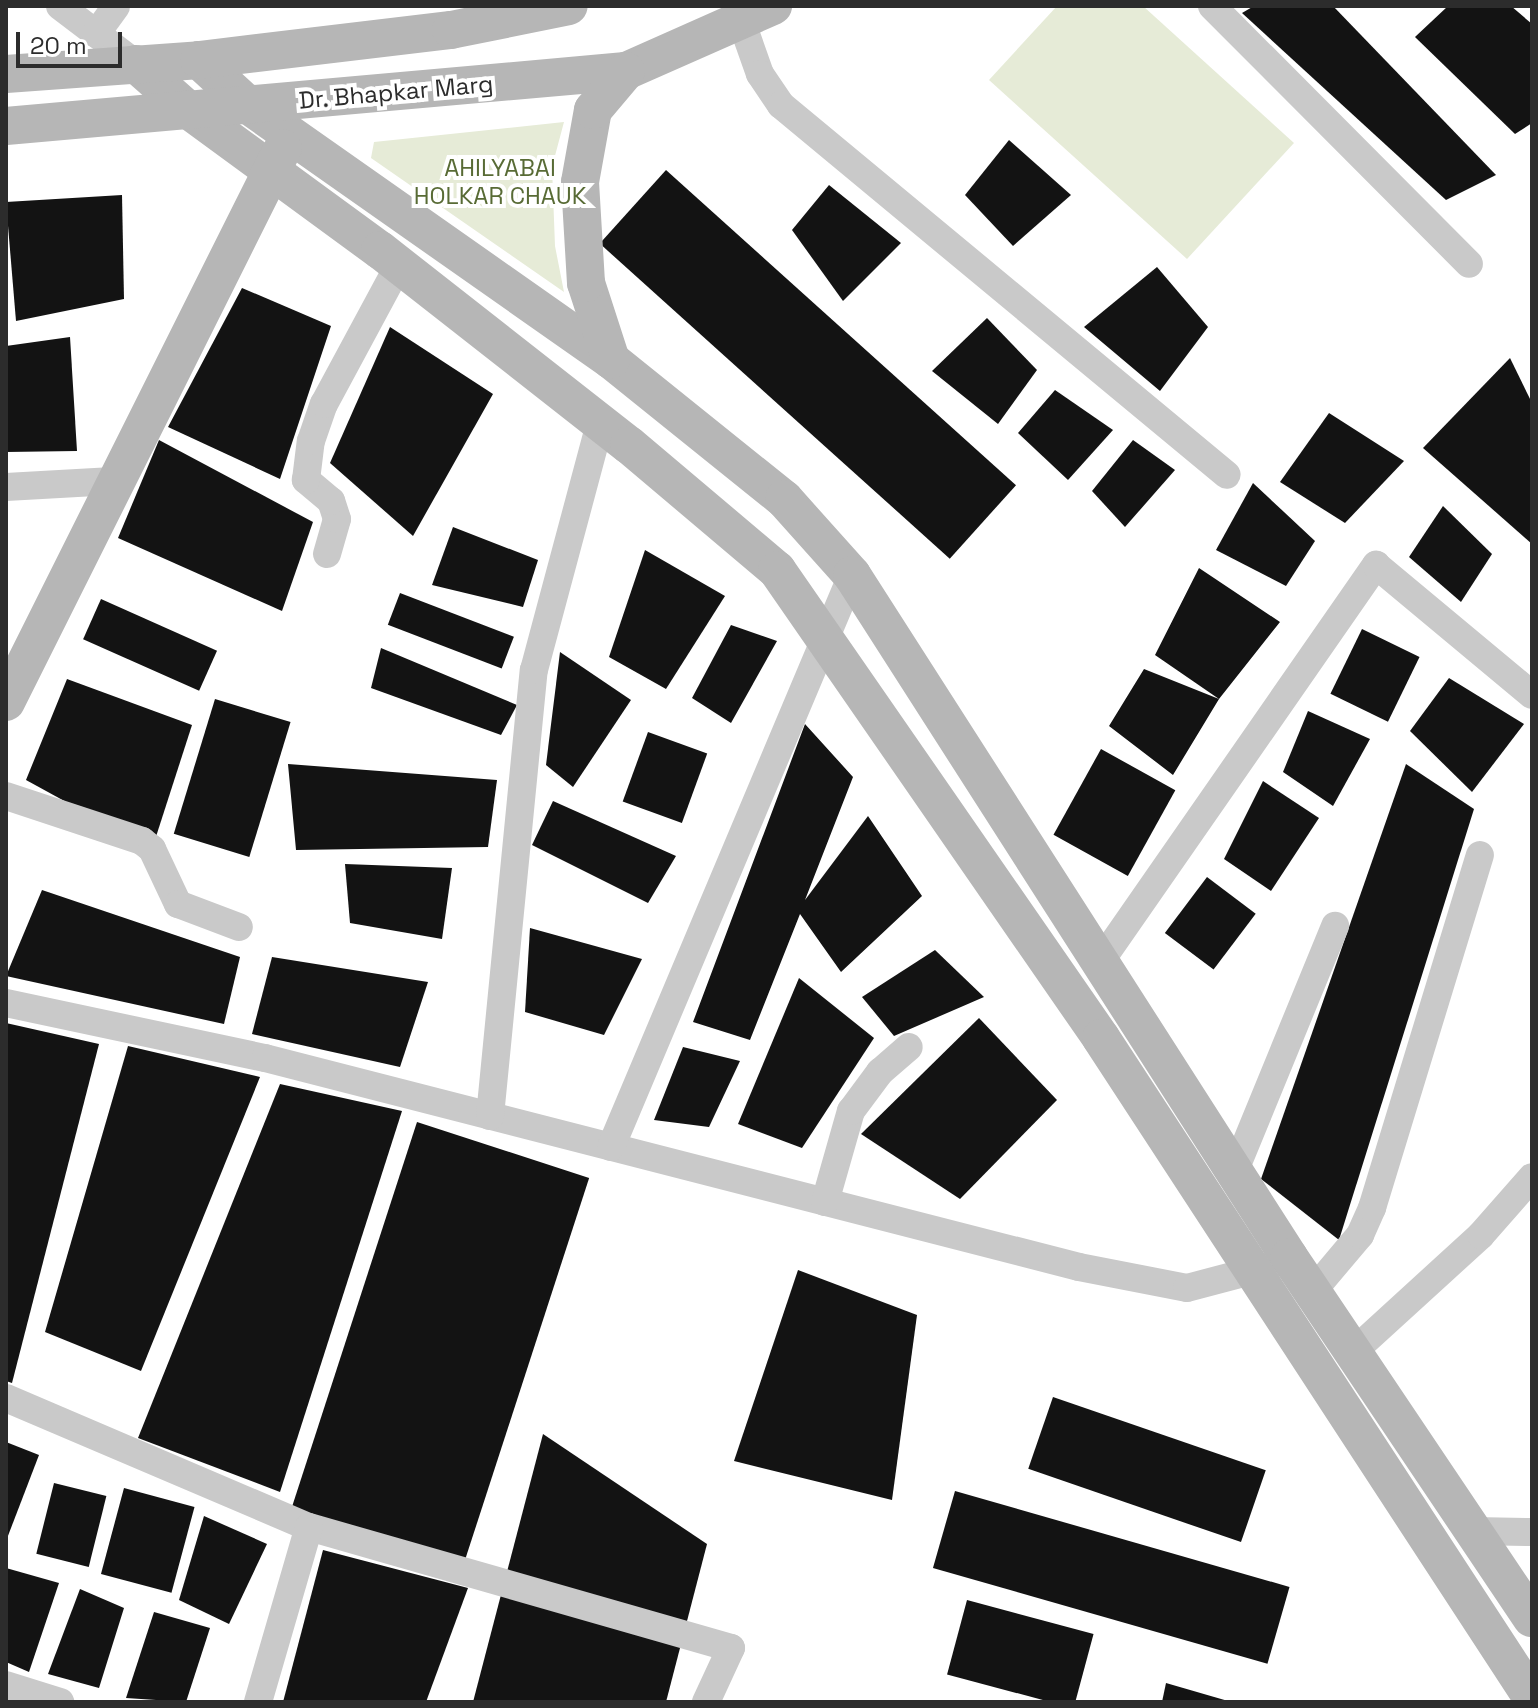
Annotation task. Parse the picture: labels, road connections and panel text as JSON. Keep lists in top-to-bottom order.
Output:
{
  "streets": {
    "main road": ["Dr. Bhapkar Marg"]
  },
  "parks": ["AHILYABAI HOLKAR CHAUK"],
  "scale_bar": "20 m"
}
